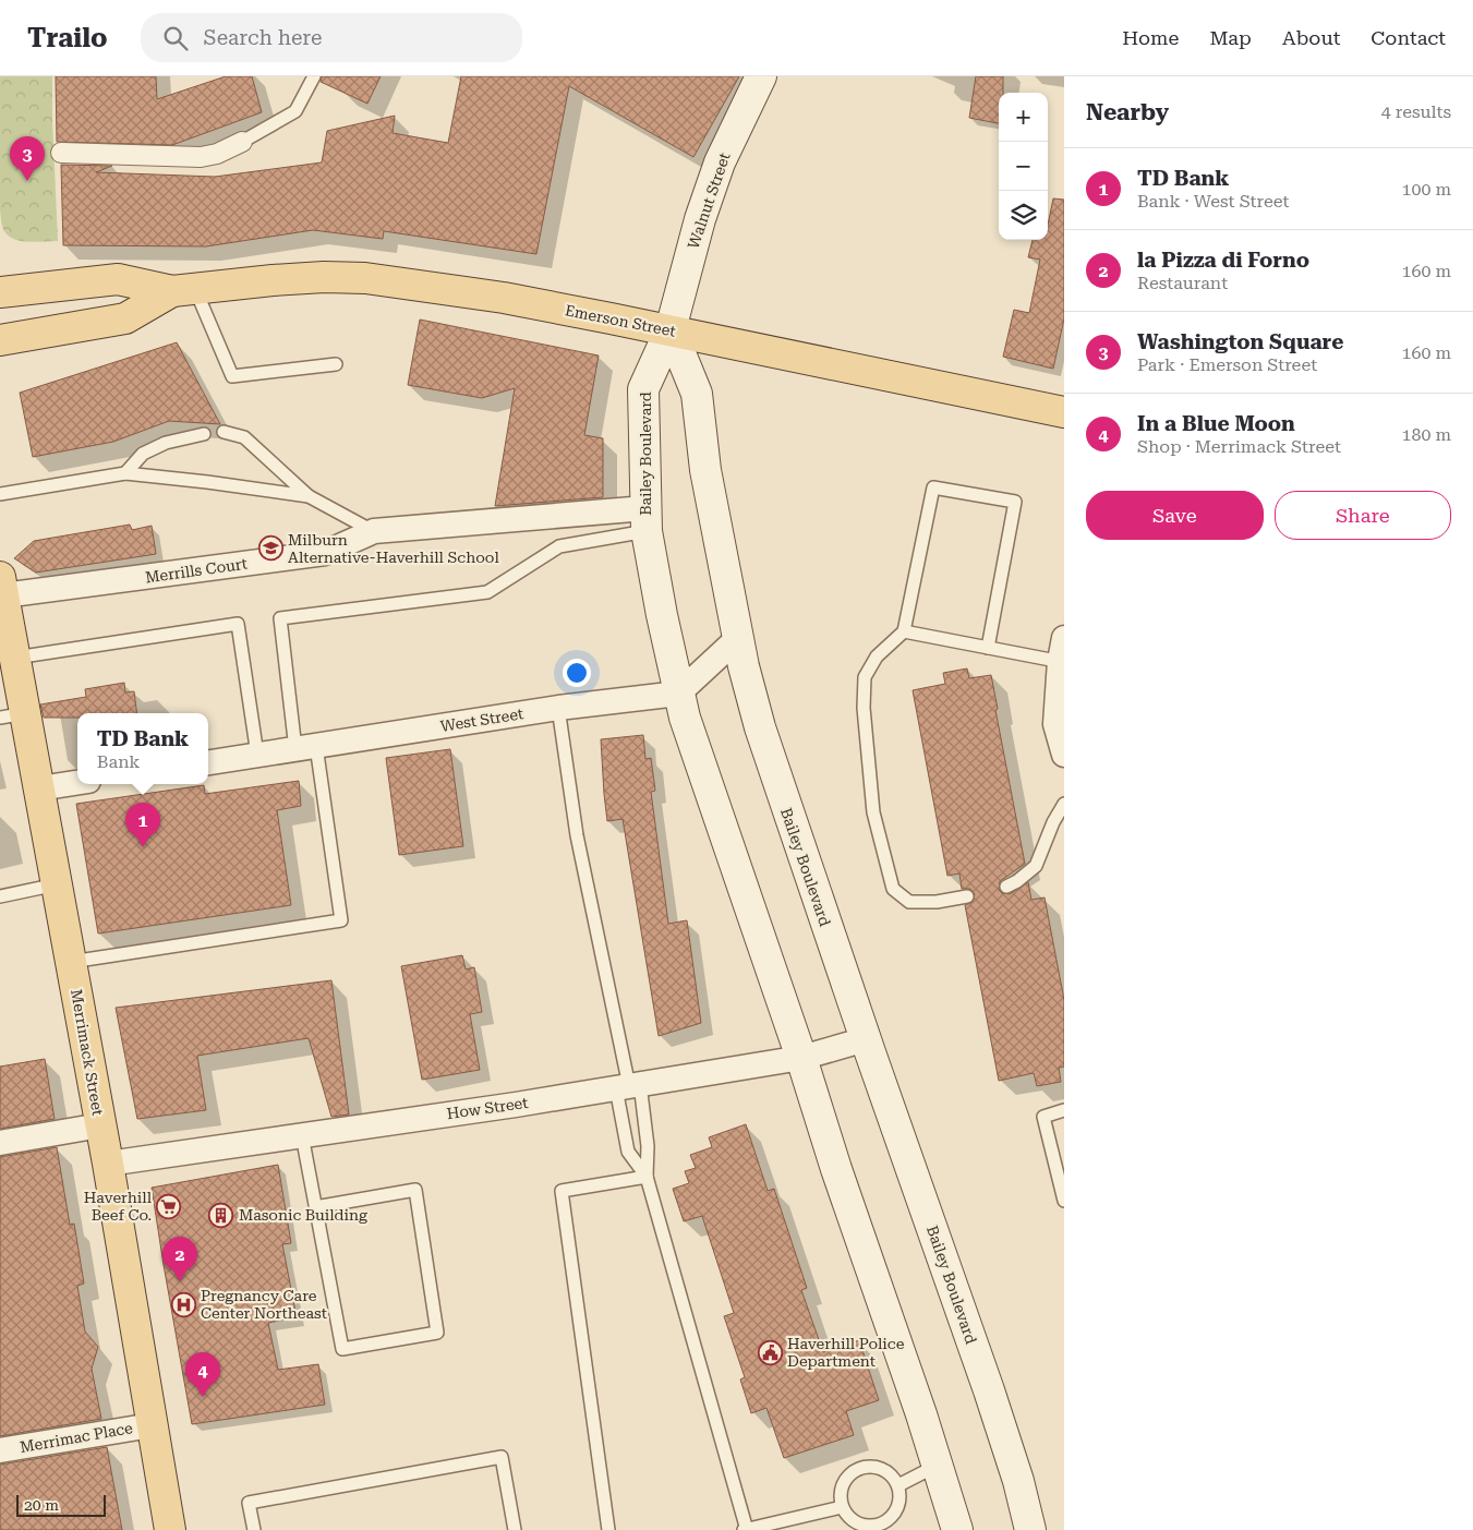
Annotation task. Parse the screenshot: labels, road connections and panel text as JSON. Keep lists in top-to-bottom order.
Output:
{
  "streets": {
    "main road": [
      "Walnut Street",
      "Emerson Street",
      "Bailey Boulevard",
      "Merrimack Street"
    ],
    "street": [
      "Merrills Court",
      "West Street",
      "How Street",
      "Merrimac Place"
    ]
  },
  "crossings": [
    ["Walnut Street", "Emerson Street"],
    ["Walnut Street", "Bailey Boulevard"],
    ["Emerson Street", "Bailey Boulevard"],
    ["Bailey Boulevard", "Merrills Court"],
    ["Bailey Boulevard", "West Street"],
    ["Bailey Boulevard", "How Street"],
    ["Merrills Court", "Merrimack Street"],
    ["Merrimack Street", "How Street"],
    ["Merrimack Street", "Merrimac Place"]
  ],
  "places": {
    "school or university": ["Milburn Alternative-Haverhill School"],
    "supermarket": ["Haverhill Beef Co."],
    "building": ["Masonic Building"],
    "hospital": ["Pregnancy Care Center Northeast"],
    "public building": ["Haverhill Police Department"]
  },
  "scale_bar": "20 m",
  "page": {
    "header": "Trailo",
    "search": "Search here",
    "nav": [
      "Home",
      "Map",
      "About",
      "Contact"
    ],
    "heading": ["Nearby", "4 results"],
    "map_buttons": ["+", "−"],
    "pins": [
      "3",
      "1",
      "2",
      "4"
    ],
    "list": [
      {
        "mark": "1",
        "name": "TD Bank",
        "note": "Bank · West Street",
        "value": "100 m"
      },
      {
        "mark": "2",
        "name": "la Pizza di Forno",
        "note": "Restaurant",
        "value": "160 m"
      },
      {
        "mark": "3",
        "name": "Washington Square",
        "note": "Park · Emerson Street",
        "value": "160 m"
      },
      {
        "mark": "4",
        "name": "In a Blue Moon",
        "note": "Shop · Merrimack Street",
        "value": "180 m"
      }
    ],
    "buttons": ["Save", "Share"],
    "popup": ["TD Bank", "Bank"],
    "scale": "20 m"
  }
}
